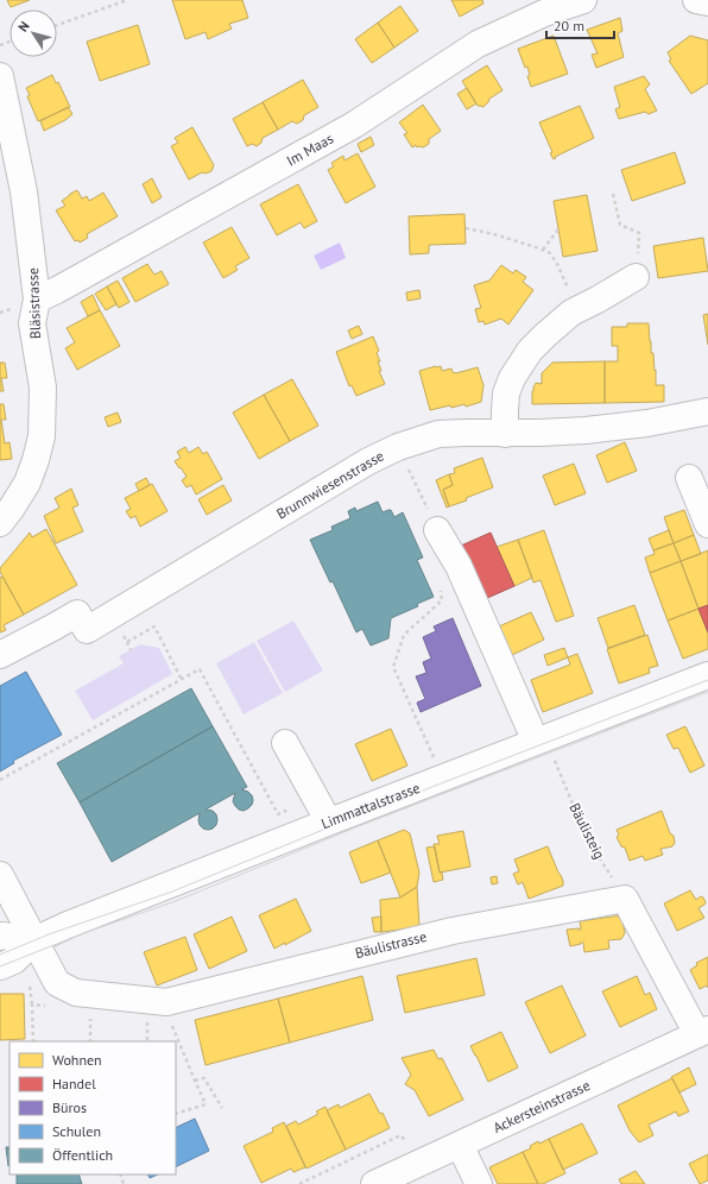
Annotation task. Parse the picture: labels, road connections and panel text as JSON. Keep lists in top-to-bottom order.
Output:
{
  "streets": {
    "street": [
      "Im Maas",
      "Bläsistrasse",
      "Brunnwiesenstrasse",
      "Limmattalstrasse",
      "Bäulistrasse",
      "Ackersteinstrasse"
    ],
    "path": ["Bäulisteig"]
  },
  "crossings": [
    ["Im Maas", "Bläsistrasse"],
    ["Limmattalstrasse", "Bäulistrasse"],
    ["Bäulisteig", "Bäulistrasse"]
  ],
  "legend": [
    "Wohnen",
    "Handel",
    "Büros",
    "Schulen",
    "Öffentlich"
  ],
  "scale_bar": "20 m",
  "north": "top left"
}
